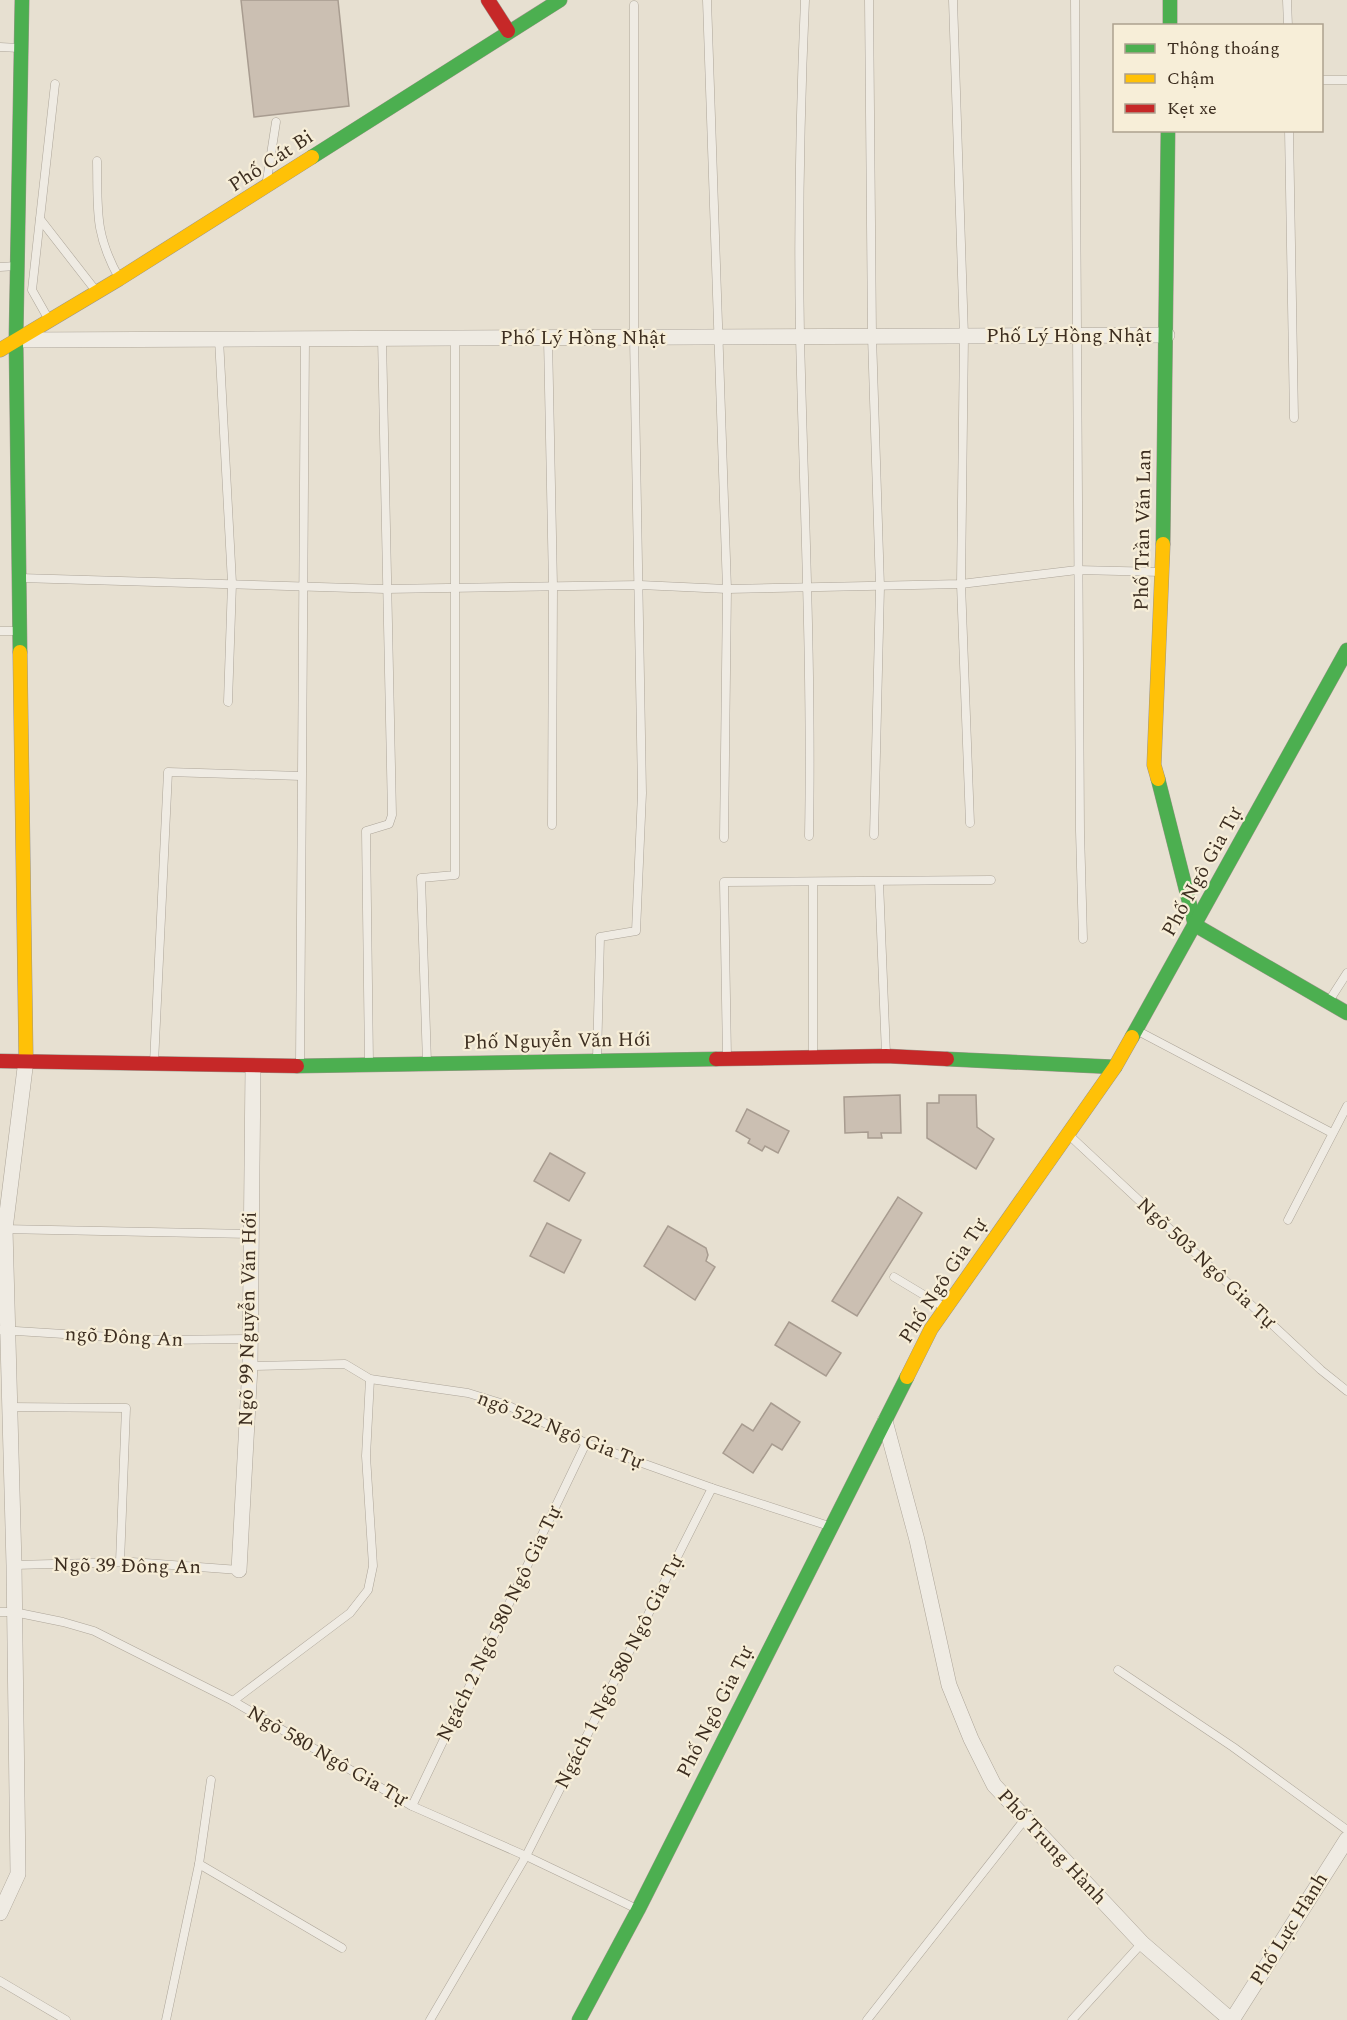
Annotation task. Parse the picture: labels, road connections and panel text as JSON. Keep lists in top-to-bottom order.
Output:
{
  "streets": {
    "street": [
      "Phố Cát Bi",
      "Phố Lý Hồng Nhật",
      "Phố Trần Văn Lan",
      "Phố Ngô Gia Tự",
      "Phố Nguyễn Văn Hới",
      "Ngõ 99 Nguyễn Văn Hới",
      "Phố Trung Hành",
      "Phố Lực Hành"
    ],
    "lane": [
      "Ngõ 503 Ngô Gia Tự",
      "ngõ Đông An",
      "ngõ 522 Ngô Gia Tự",
      "Ngõ 39 Đông An",
      "Ngách 2 Ngõ 580 Ngô Gia Tự",
      "Ngách 1 Ngõ 580 Ngô Gia Tự",
      "Ngõ 580 Ngô Gia Tự"
    ]
  },
  "crossings": [
    ["Phố Cát Bi", "Phố Lý Hồng Nhật"],
    ["Phố Lý Hồng Nhật", "Phố Trần Văn Lan"],
    ["Phố Trần Văn Lan", "Phố Ngô Gia Tự"],
    ["Phố Ngô Gia Tự", "Phố Nguyễn Văn Hới"],
    ["Phố Ngô Gia Tự", "Ngõ 503 Ngô Gia Tự"],
    ["Phố Ngô Gia Tự", "ngõ 522 Ngô Gia Tự"],
    ["Phố Ngô Gia Tự", "Ngõ 580 Ngô Gia Tự"],
    ["Phố Ngô Gia Tự", "Phố Trung Hành"],
    ["Phố Nguyễn Văn Hới", "Ngõ 99 Nguyễn Văn Hới"],
    ["Ngõ 99 Nguyễn Văn Hới", "ngõ Đông An"],
    ["Ngõ 99 Nguyễn Văn Hới", "ngõ 522 Ngô Gia Tự"],
    ["Ngõ 99 Nguyễn Văn Hới", "Ngõ 39 Đông An"],
    ["ngõ 522 Ngô Gia Tự", "Ngách 2 Ngõ 580 Ngô Gia Tự"],
    ["ngõ 522 Ngô Gia Tự", "Ngách 1 Ngõ 580 Ngô Gia Tự"],
    ["Ngách 2 Ngõ 580 Ngô Gia Tự", "Ngõ 580 Ngô Gia Tự"],
    ["Ngách 1 Ngõ 580 Ngô Gia Tự", "Ngõ 580 Ngô Gia Tự"],
    ["Phố Trung Hành", "Phố Lực Hành"]
  ],
  "legend": ["Thông thoáng", "Chậm", "Kẹt xe"]
}
